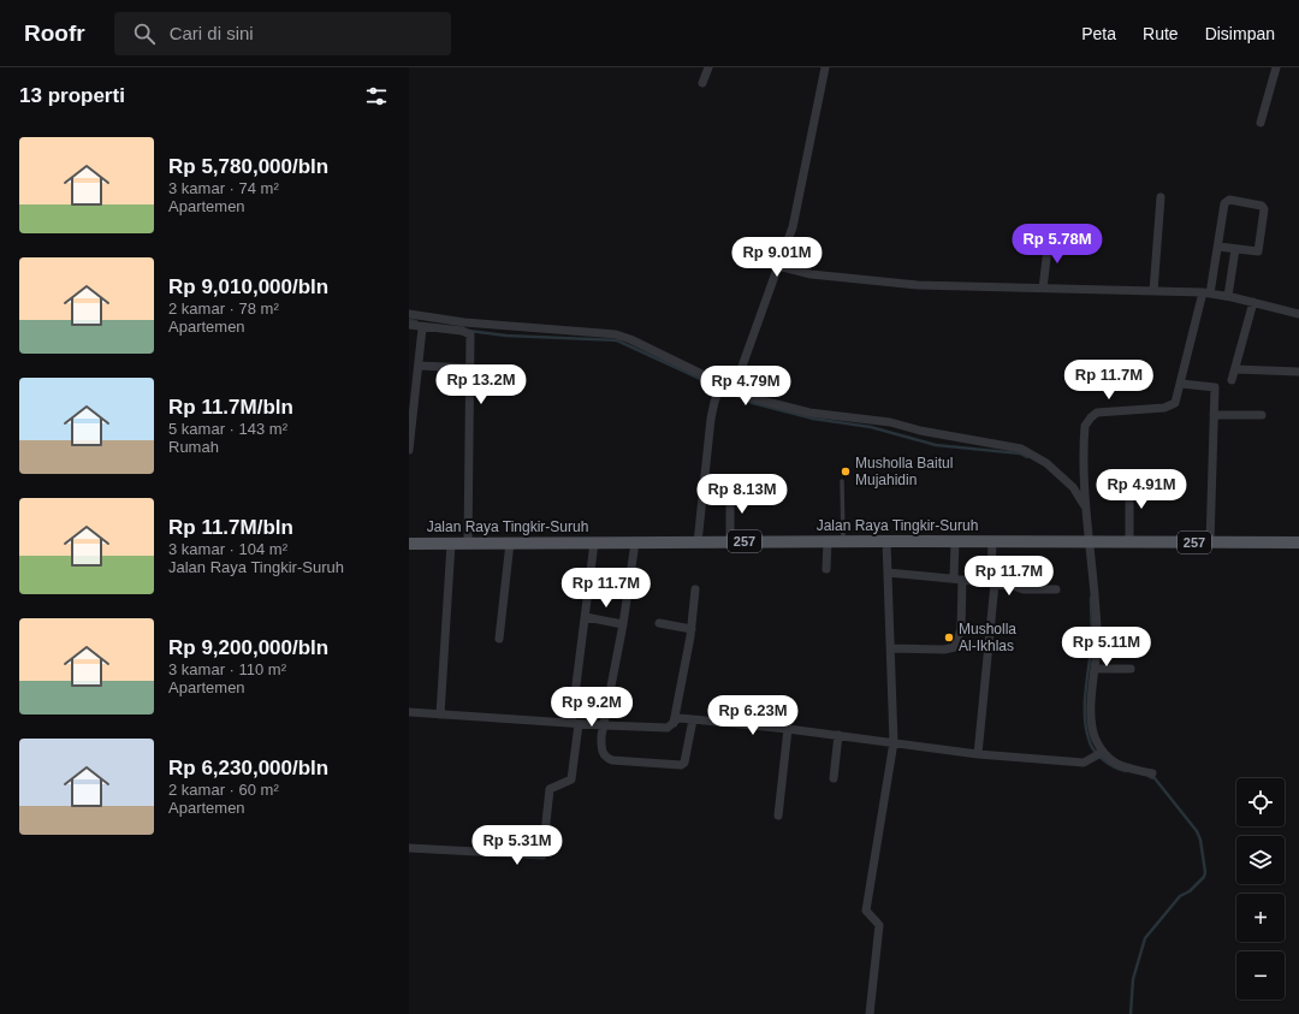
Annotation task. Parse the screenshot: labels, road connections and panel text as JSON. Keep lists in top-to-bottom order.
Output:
{
  "streets": {
    "main road": ["Jalan Raya Tingkir-Suruh", "257"]
  },
  "places": ["Musholla Baitul Mujahidin", "Musholla Al-Ikhlas"],
  "page": {
    "header": "Roofr",
    "search": "Cari di sini",
    "nav": ["Peta", "Rute", "Disimpan"],
    "heading": "13 properti",
    "list": [
      {
        "name": "Rp 5,780,000/bln",
        "note": "3 kamar · 74 m² · Apartemen"
      },
      {
        "name": "Rp 9,010,000/bln",
        "note": "2 kamar · 78 m² · Apartemen"
      },
      {
        "name": "Rp 11.7M/bln",
        "note": "5 kamar · 143 m² · Rumah"
      },
      {
        "name": "Rp 11.7M/bln",
        "note": "3 kamar · 104 m² · Jalan Raya Tingkir-Suruh"
      },
      {
        "name": "Rp 9,200,000/bln",
        "note": "3 kamar · 110 m² · Apartemen"
      },
      {
        "name": "Rp 6,230,000/bln",
        "note": "2 kamar · 60 m² · Apartemen"
      }
    ],
    "price": [
      "Rp 5.78M",
      "Rp 9.01M",
      "Rp 11.7M",
      "Rp 13.2M",
      "Rp 4.79M",
      "Rp 4.91M",
      "Rp 8.13M",
      "Rp 11.7M",
      "Rp 11.7M",
      "Rp 5.11M",
      "Rp 9.2M",
      "Rp 6.23M",
      "Rp 5.31M"
    ],
    "map_buttons": ["+", "−"]
  }
}
